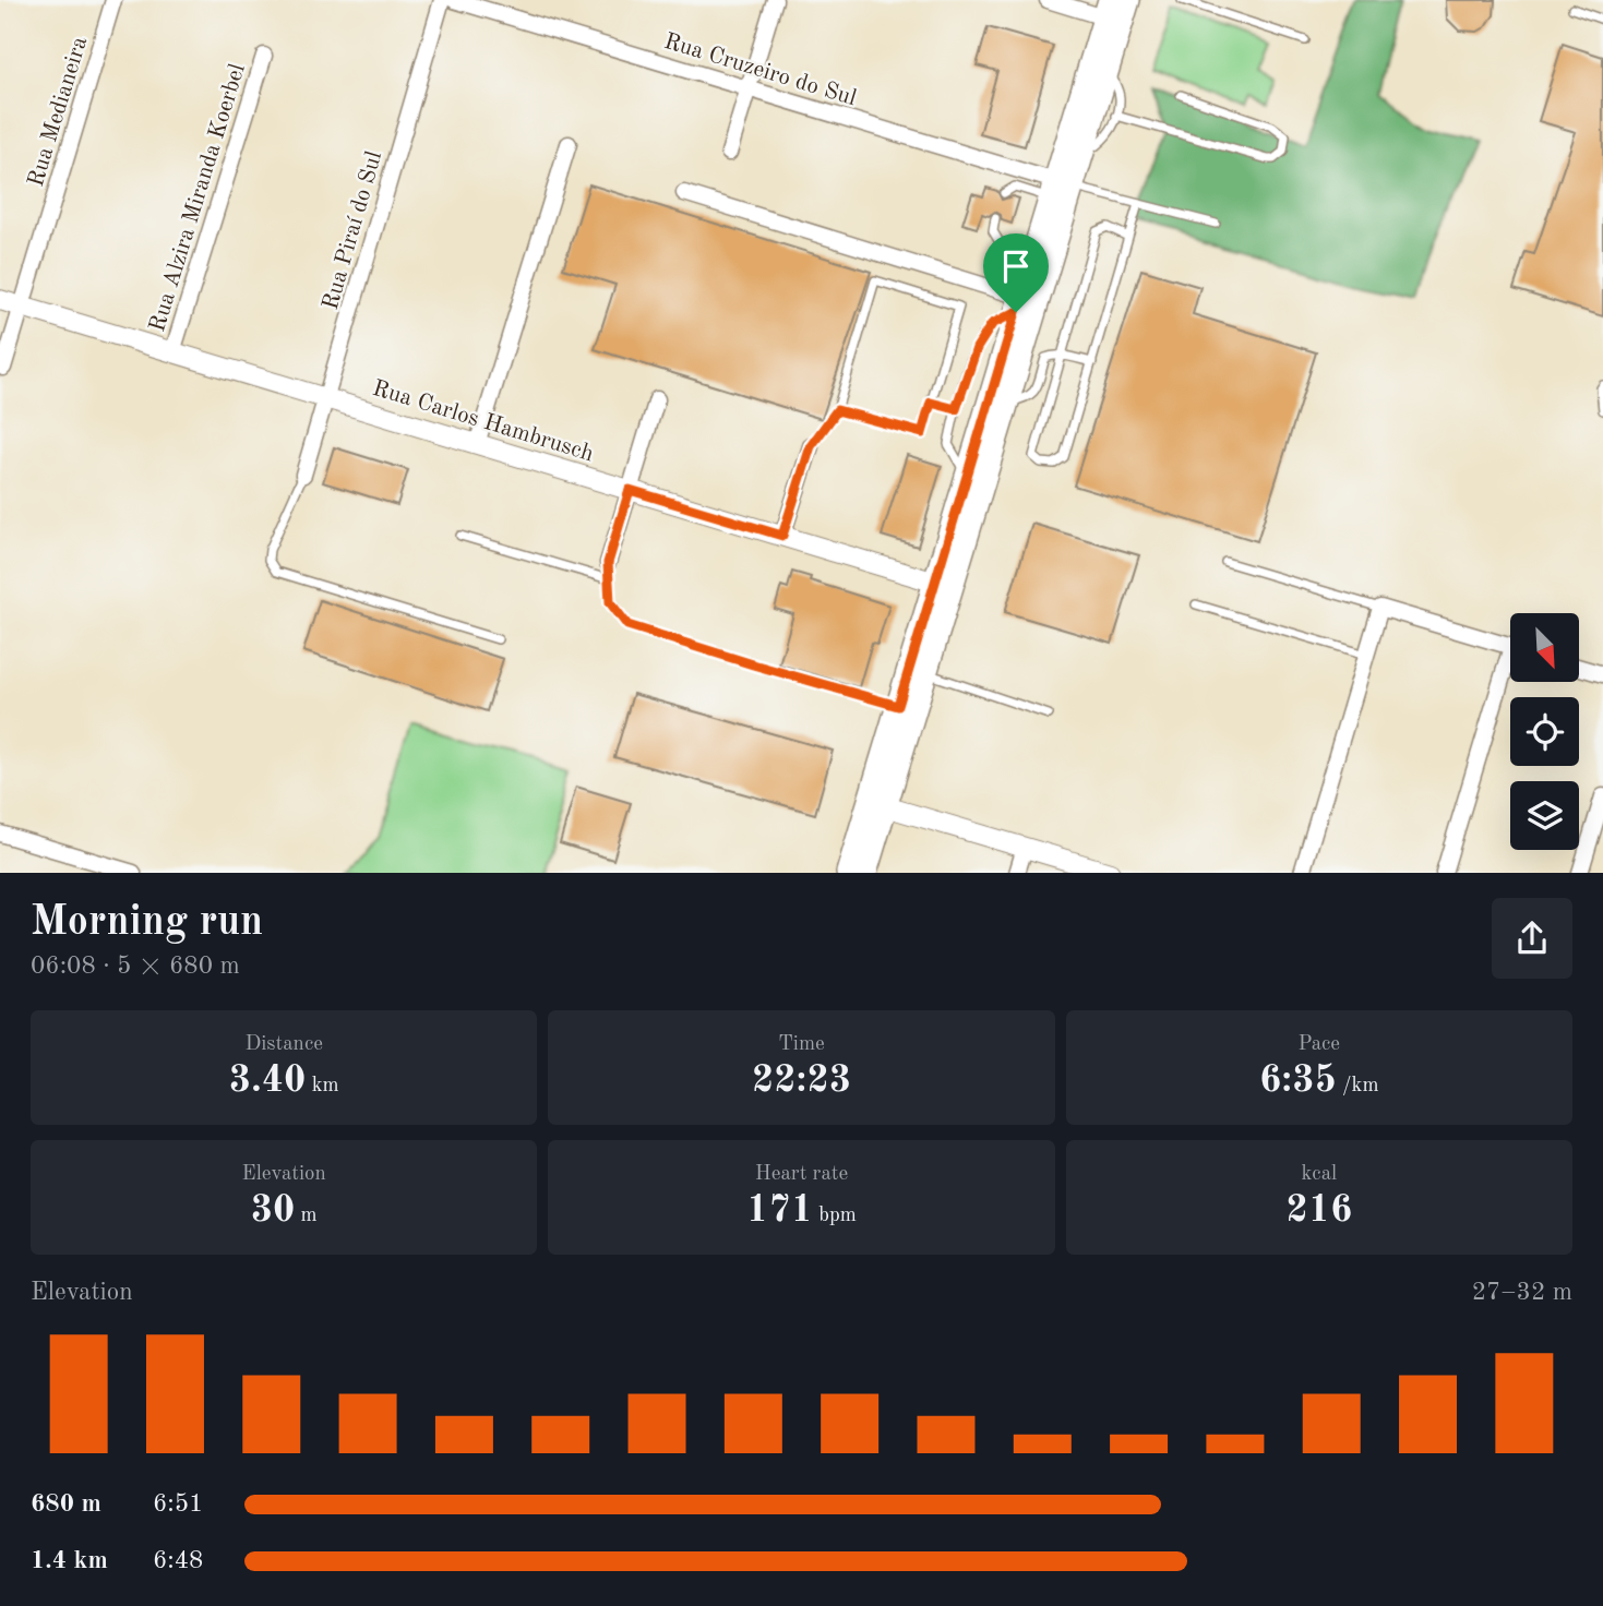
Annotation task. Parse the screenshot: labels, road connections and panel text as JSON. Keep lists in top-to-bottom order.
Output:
{
  "streets": {
    "street": [
      "Rua Cruzeiro do Sul",
      "Rua Medianeira",
      "Rua Alzira Miranda Koerbel",
      "Rua Piraí do Sul",
      "Rua Carlos Hambrusch"
    ]
  },
  "crossings": [
    ["Rua Medianeira", "Rua Carlos Hambrusch"],
    ["Rua Alzira Miranda Koerbel", "Rua Carlos Hambrusch"],
    ["Rua Piraí do Sul", "Rua Carlos Hambrusch"]
  ],
  "north": "bottom right",
  "page": {
    "heading": ["Morning run", "06:08 · 5 × 680 m"],
    "stats": [
      ["Distance", "3.40 km"],
      ["Time", "22:23"],
      ["Pace", "6:35 /km"],
      ["Elevation", "30 m"],
      ["Heart rate", "171 bpm"],
      ["kcal", "216"]
    ],
    "chart": ["Elevation", "27–32 m"],
    "list": [
      {
        "name": "680 m",
        "note": "6:51"
      },
      {
        "name": "1.4 km",
        "note": "6:48"
      }
    ]
  }
}
